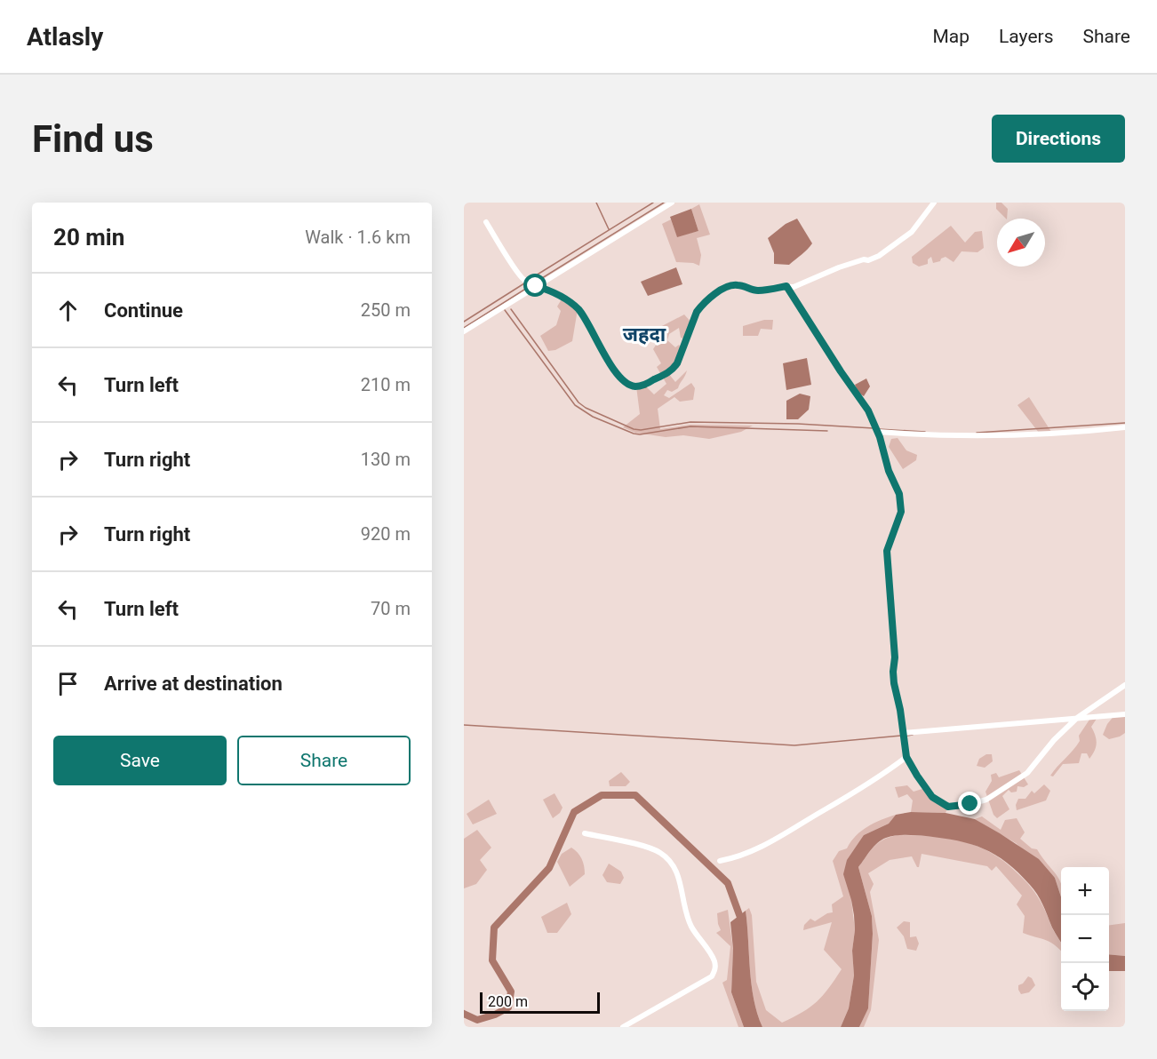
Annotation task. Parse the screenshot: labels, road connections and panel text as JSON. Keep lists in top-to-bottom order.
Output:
{
  "districts": ["जहदा"],
  "scale_bar": "200 m",
  "north": "bottom left",
  "page": {
    "header": "Atlasly",
    "nav": ["Map", "Layers", "Share"],
    "buttons": [
      "Directions",
      ["Save", "Share"]
    ],
    "title": "Find us",
    "heading": ["20 min", "Walk · 1.6 km"],
    "list": [
      ["Continue", "250 m"],
      ["Turn left", "210 m"],
      ["Turn right", "130 m"],
      ["Turn right", "920 m"],
      ["Turn left", "70 m"],
      "Arrive at destination"
    ],
    "map_buttons": ["+", "−"],
    "scale": "200 m"
  }
}
